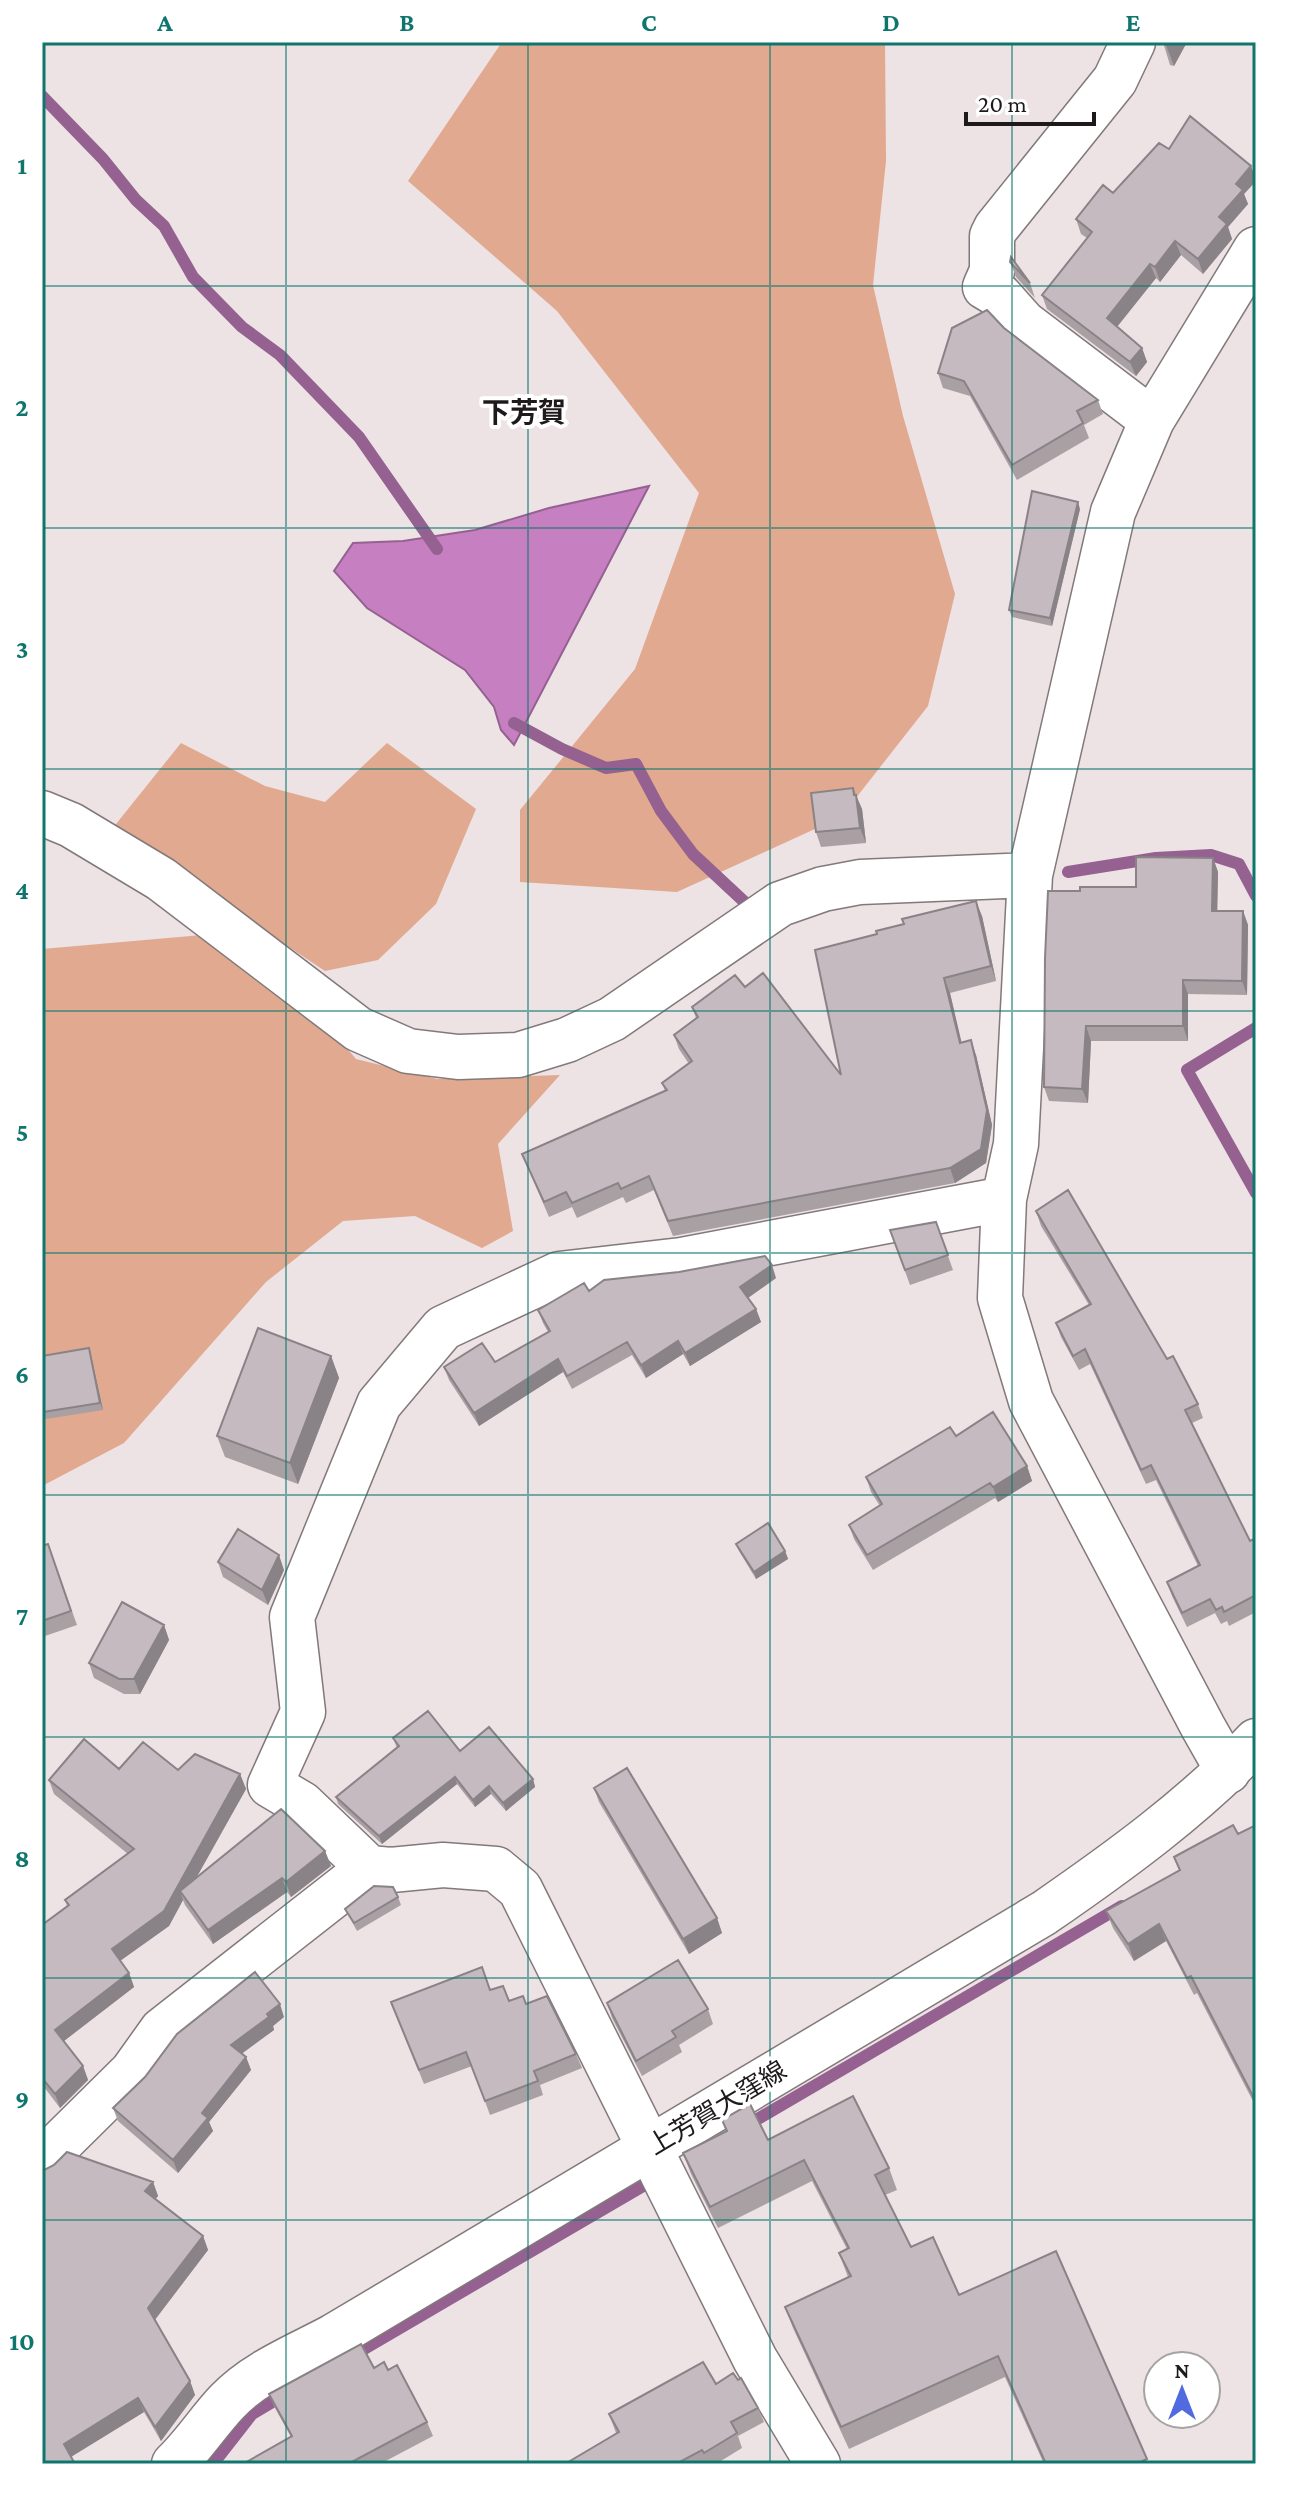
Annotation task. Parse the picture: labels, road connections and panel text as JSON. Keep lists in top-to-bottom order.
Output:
{
  "streets": {
    "street": ["上芳賀大窪線"]
  },
  "districts": ["下芳賀"],
  "scale_bar": "20 m",
  "north": "top",
  "grid": {
    "columns": [
      "A",
      "B",
      "C",
      "D",
      "E"
    ],
    "rows": [
      "1",
      "2",
      "3",
      "4",
      "5",
      "6",
      "7",
      "8",
      "9",
      "10"
    ]
  }
}
